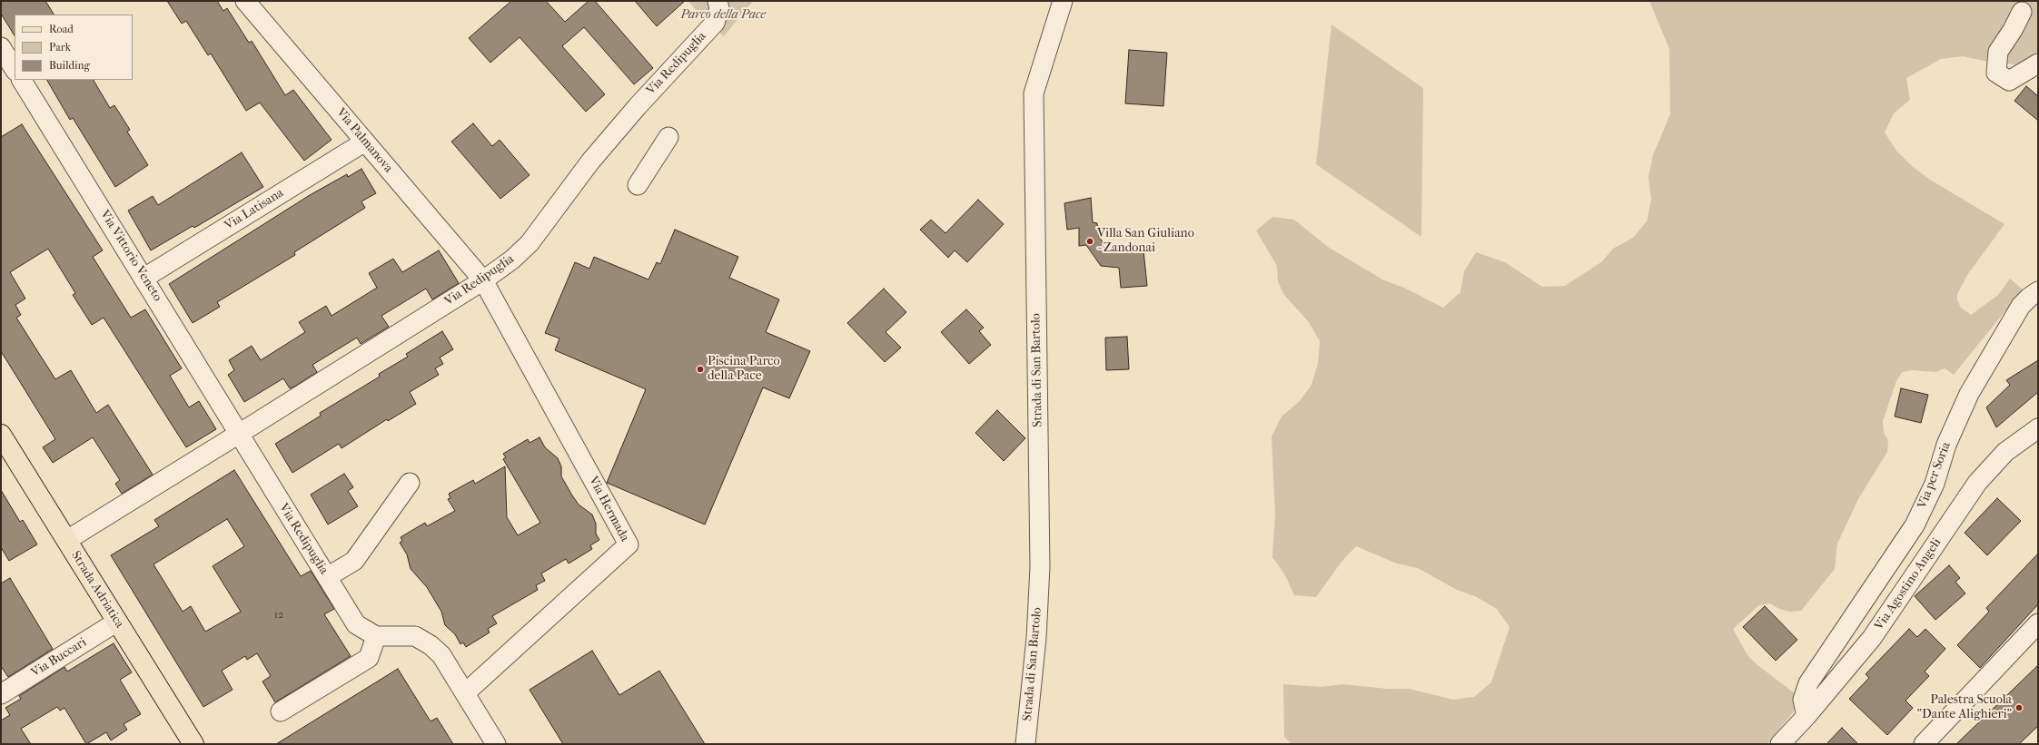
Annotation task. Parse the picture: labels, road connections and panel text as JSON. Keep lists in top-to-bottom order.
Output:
{
  "streets": {
    "main road": ["Strada Adriatica"],
    "street": [
      "Via Redipuglia",
      "Via Palmanova",
      "Via Latisana",
      "Via Vittorio Veneto",
      "Strada di San Bartolo",
      "Via per Soria",
      "Via Hermada",
      "Via Agostino Angeli",
      "Via Buccari"
    ]
  },
  "crossings": [
    ["Via Redipuglia", "Via Palmanova"],
    ["Via Redipuglia", "Via Vittorio Veneto"],
    ["Via Redipuglia", "Via Hermada"],
    ["Via Redipuglia", "Strada Adriatica"],
    ["Via Palmanova", "Via Latisana"],
    ["Via Palmanova", "Via Hermada"],
    ["Via Latisana", "Via Vittorio Veneto"],
    ["Via per Soria", "Via Agostino Angeli"],
    ["Strada Adriatica", "Via Buccari"]
  ],
  "parks": ["Parco della Pace"],
  "places": ["Villa San Giuliano - Zandonai", "Piscina Parco della Pace", "Palestra Scuola \"Dante Alighieri\""],
  "house_numbers": ["12"],
  "legend": ["Road", "Park", "Building"]
}
